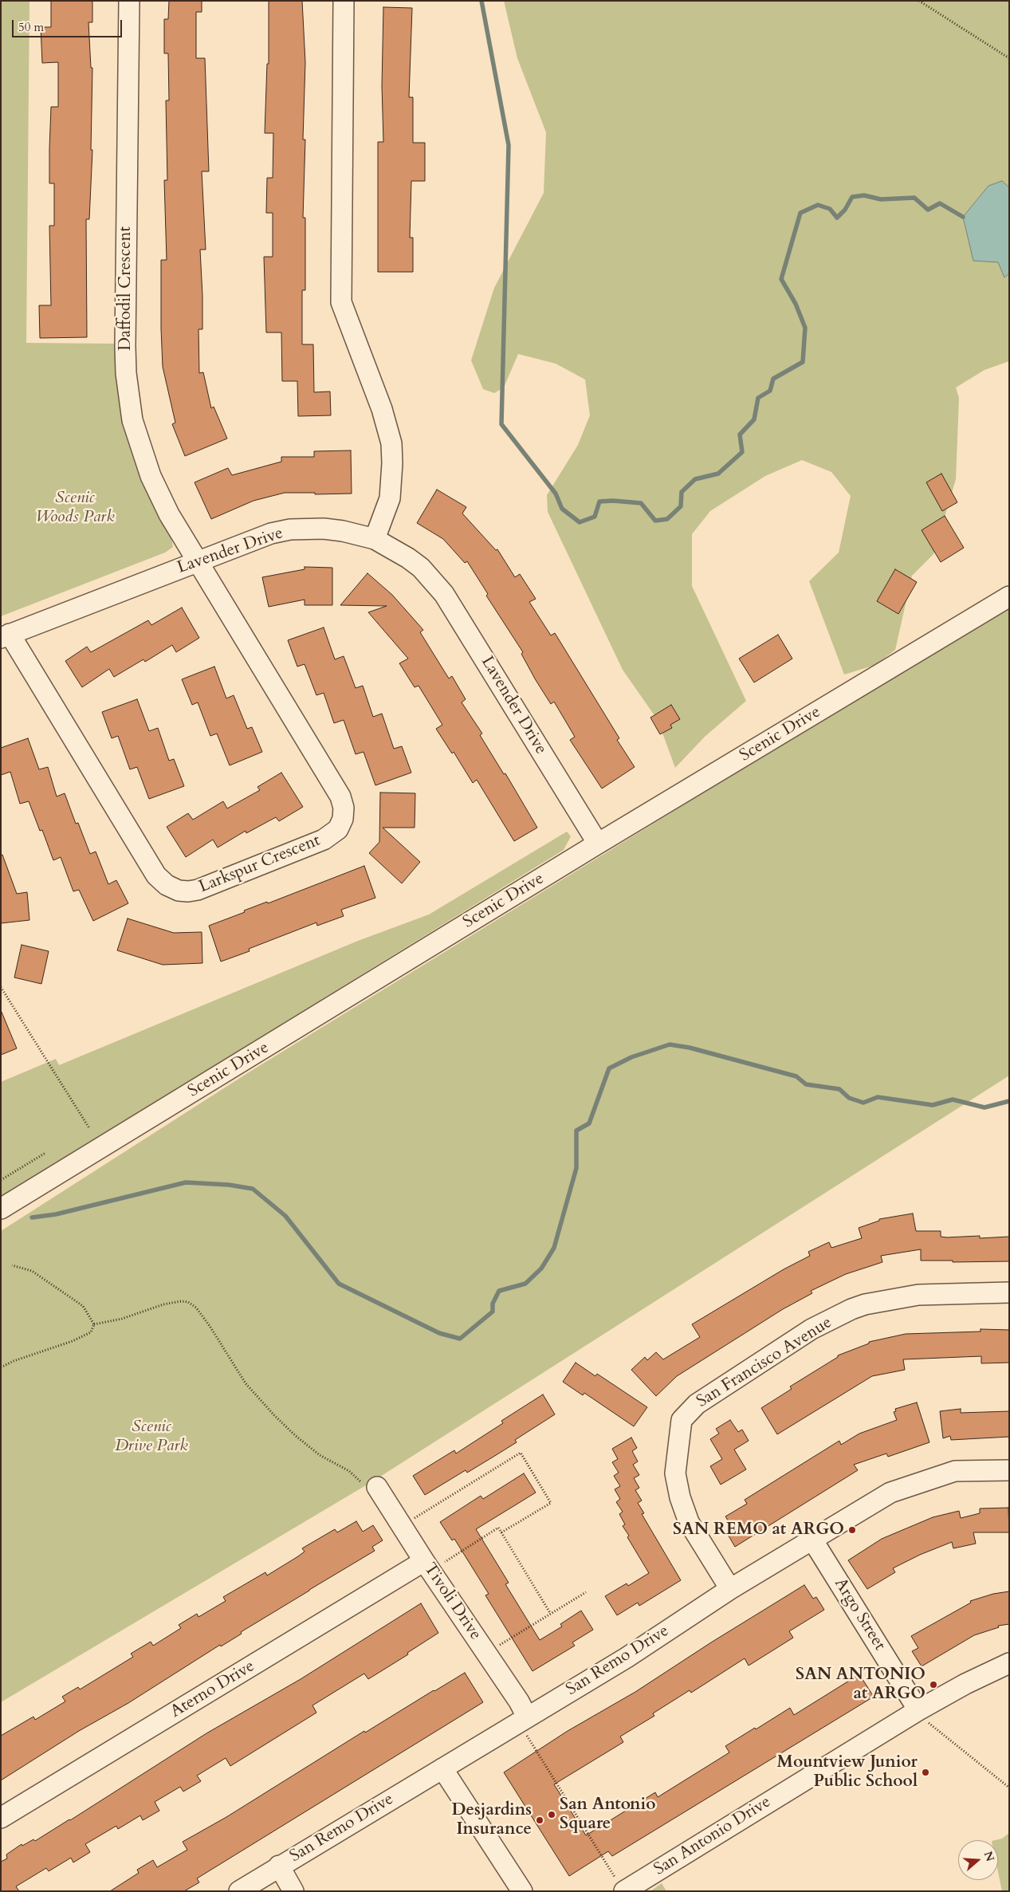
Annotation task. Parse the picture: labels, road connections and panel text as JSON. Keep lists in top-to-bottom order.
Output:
{
  "streets": {
    "street": [
      "Daffodil Crescent",
      "Lavender Drive",
      "Scenic Drive",
      "Larkspur Crescent",
      "San Francisco Avenue",
      "Tivoli Drive",
      "Argo Street",
      "San Remo Drive",
      "Aterno Drive",
      "San Antonio Drive"
    ]
  },
  "crossings": [
    ["Daffodil Crescent", "Lavender Drive"],
    ["Daffodil Crescent", "Larkspur Crescent"],
    ["Lavender Drive", "Scenic Drive"],
    ["Lavender Drive", "Larkspur Crescent"],
    ["San Francisco Avenue", "San Remo Drive"],
    ["Tivoli Drive", "San Remo Drive"],
    ["Tivoli Drive", "Aterno Drive"],
    ["Argo Street", "San Remo Drive"],
    ["Argo Street", "San Antonio Drive"]
  ],
  "parks": ["Scenic Woods Park", "Scenic Drive Park"],
  "places": [
    "SAN REMO at ARGO",
    "SAN ANTONIO at ARGO",
    "Mountview Junior Public School",
    "San Antonio Square",
    "Desjardins Insurance"
  ],
  "scale_bar": "50 m",
  "north": "right"
}
